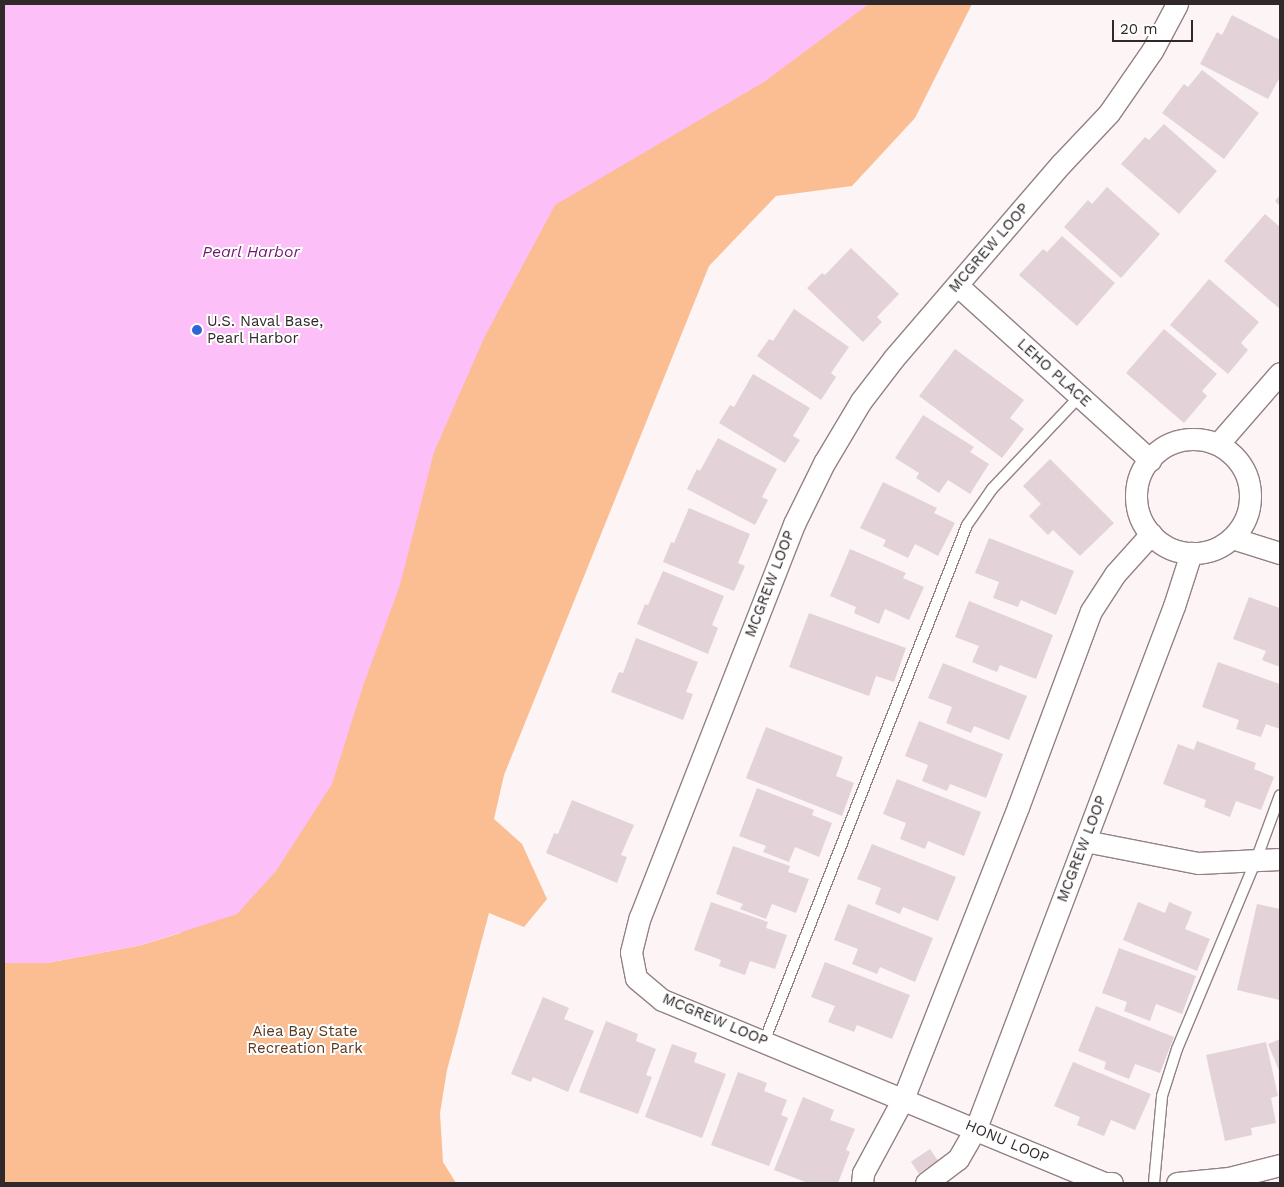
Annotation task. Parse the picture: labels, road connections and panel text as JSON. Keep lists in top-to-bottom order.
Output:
{
  "streets": {
    "street": ["MCGREW LOOP", "LEHO PLACE", "HONU LOOP"]
  },
  "crossings": [
    ["MCGREW LOOP", "LEHO PLACE"],
    ["MCGREW LOOP", "HONU LOOP"]
  ],
  "water": ["Pearl Harbor"],
  "parks": ["Aiea Bay State Recreation Park"],
  "places": ["U.S. Naval Base, Pearl Harbor"],
  "scale_bar": "20 m"
}
